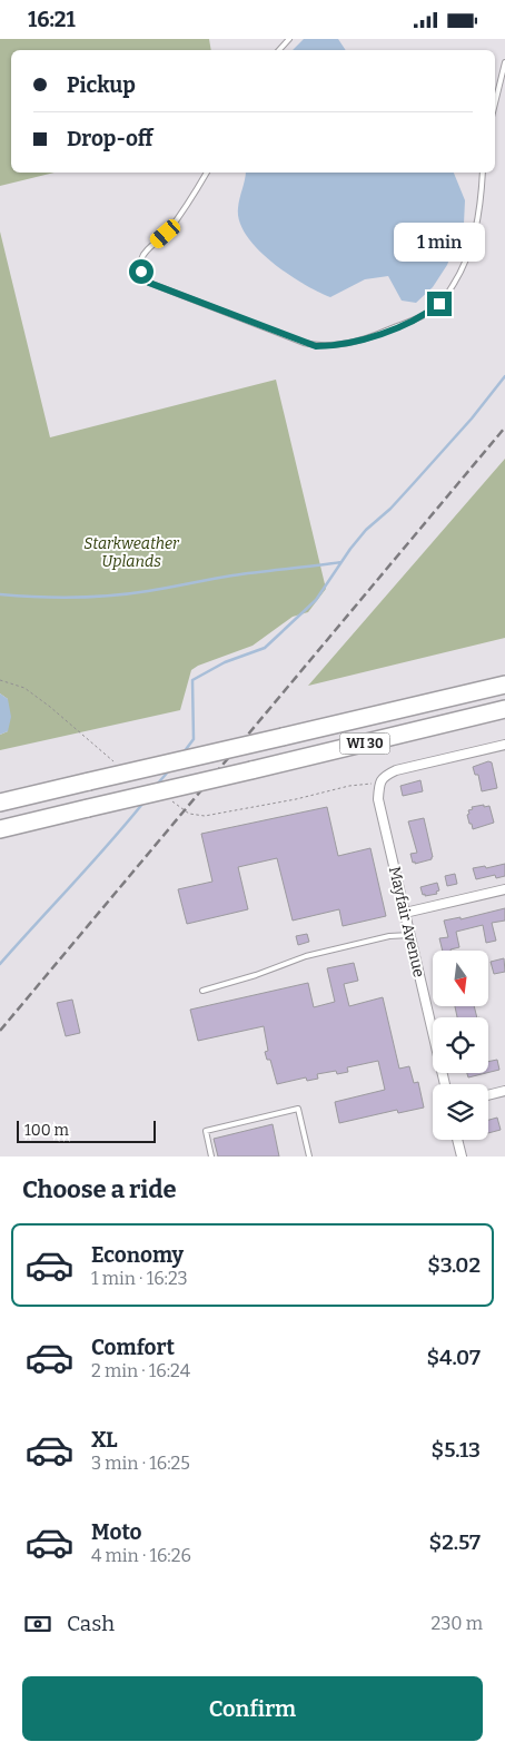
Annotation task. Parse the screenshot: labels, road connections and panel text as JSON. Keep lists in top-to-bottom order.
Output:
{
  "streets": {
    "highway": ["WI 30"],
    "street": ["Mayfair Avenue"]
  },
  "parks": ["Starkweather Uplands"],
  "scale_bar": "100 m",
  "north": "bottom",
  "page": {
    "status": "16:21",
    "banner": ["Pickup", "Drop-off"],
    "bubble": "1 min",
    "scale": "100 m",
    "heading": "Choose a ride",
    "list": [
      {
        "name": "Economy",
        "note": "1 min · 16:23",
        "value": "$3.02"
      },
      {
        "name": "Comfort",
        "note": "2 min · 16:24",
        "value": "$4.07"
      },
      {
        "name": "XL",
        "note": "3 min · 16:25",
        "value": "$5.13"
      },
      {
        "name": "Moto",
        "note": "4 min · 16:26",
        "value": "$2.57"
      }
    ],
    "pay": ["Cash", "230 m"],
    "buttons": "Confirm"
  }
}
